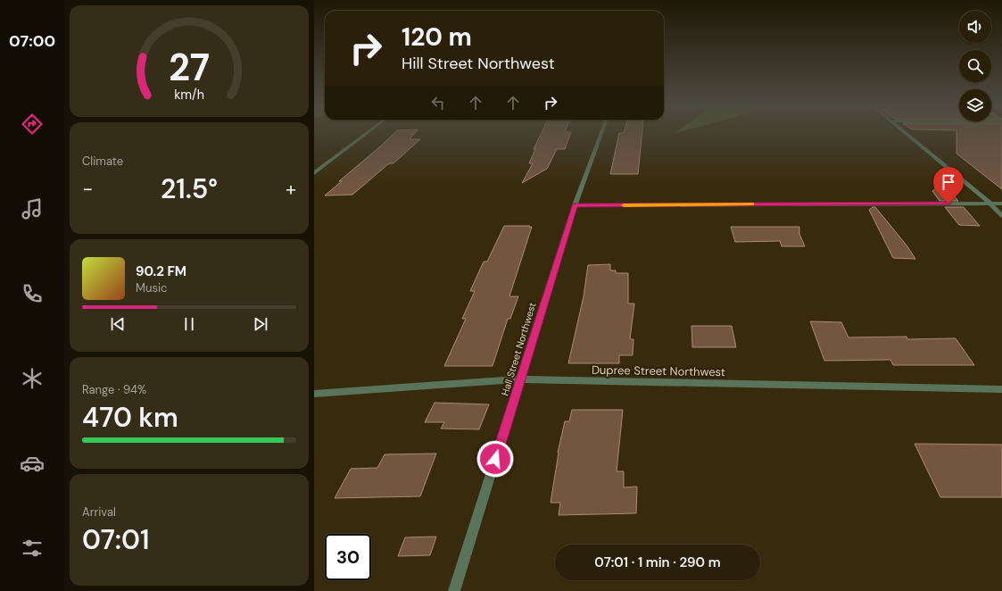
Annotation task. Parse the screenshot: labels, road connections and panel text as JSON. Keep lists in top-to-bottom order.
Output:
{
  "streets": {
    "street": ["Hall Street Northwest", "Dupree Street Northwest"]
  },
  "crossings": [
    ["Hall Street Northwest", "Dupree Street Northwest"]
  ],
  "page": {
    "tabs": "07:00",
    "turn": ["120 m", "Hill Street Northwest"],
    "tile": [
      "Climate",
      ["Range · 94%", "470 km"],
      ["Arrival", "07:01"]
    ],
    "heat": ["−", "21.5°", "+"],
    "song": ["90.2 FM", "Music"],
    "limit": "30",
    "trip": "07:01 · 1 min · 290 m",
    "gauge": ["27", "km/h"]
  }
}
